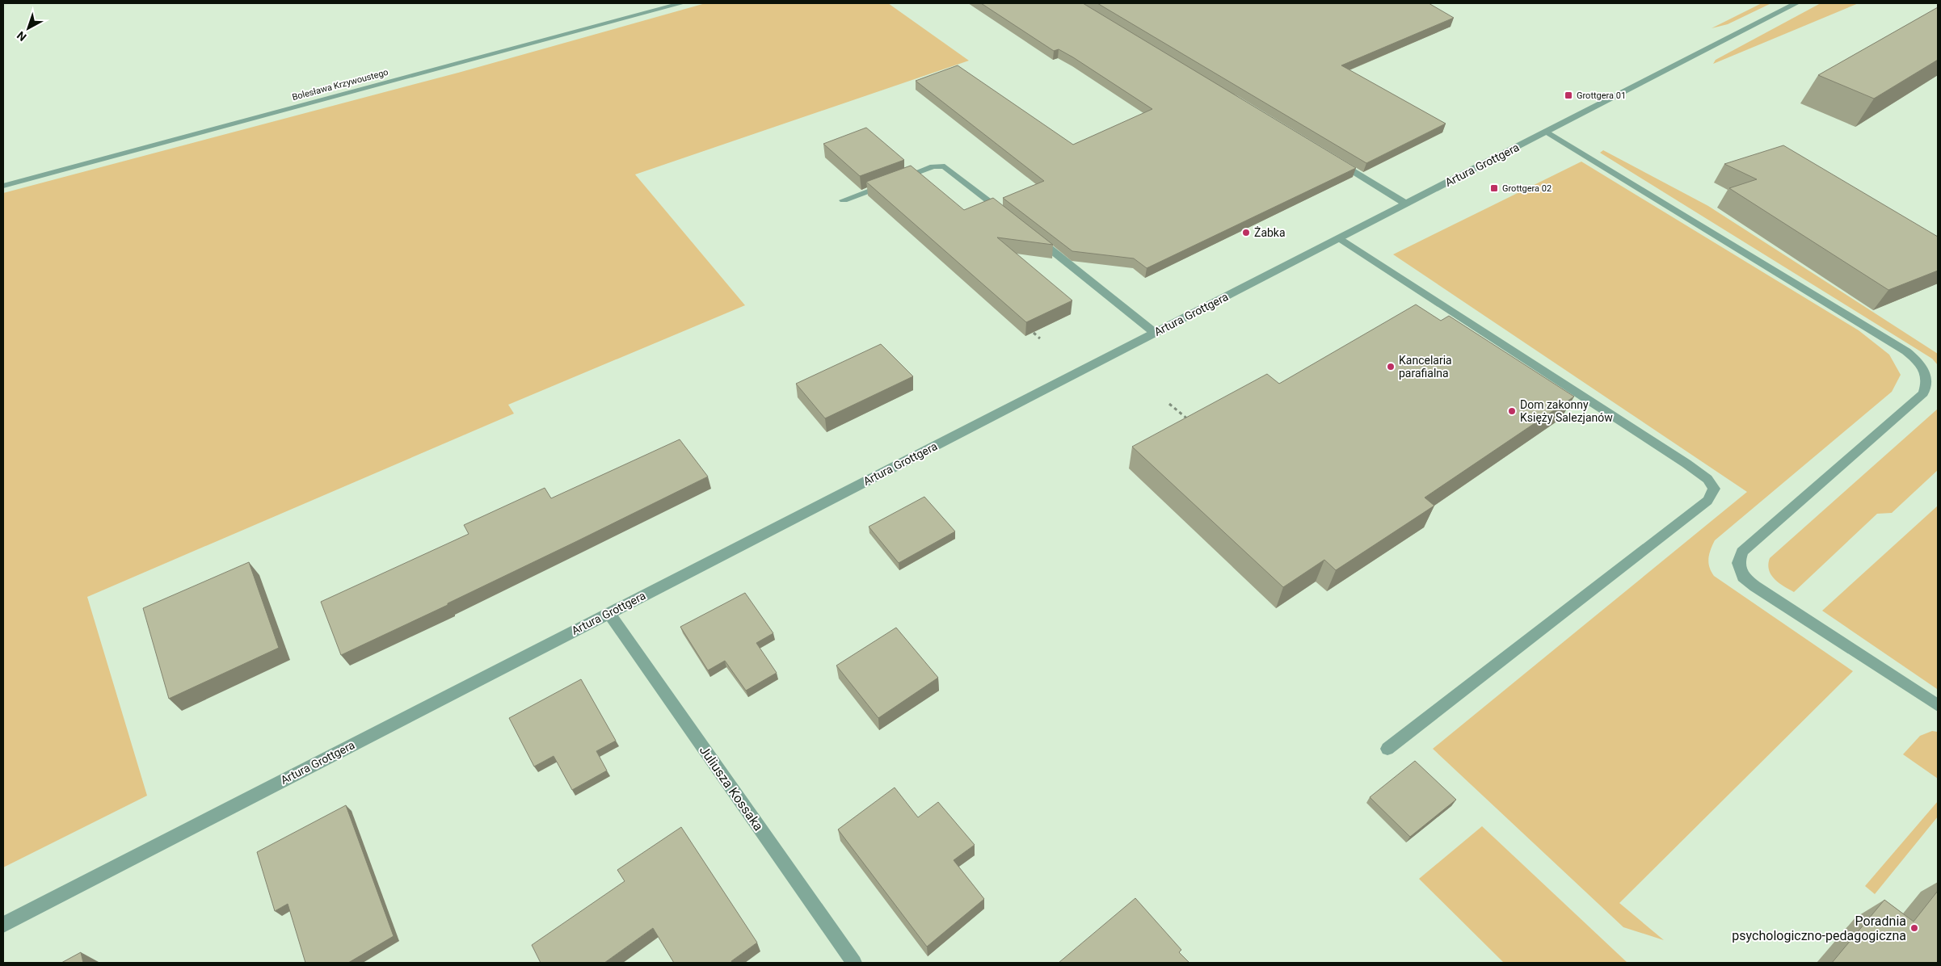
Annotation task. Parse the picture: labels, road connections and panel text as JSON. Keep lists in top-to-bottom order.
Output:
{
  "streets": {
    "street": ["Bolesława Krzywoustego", "Artura Grottgera", "Juliusza Kossaka"]
  },
  "crossings": [
    ["Artura Grottgera", "Juliusza Kossaka"]
  ],
  "places": {
    "transit": ["Grottgera 01", "Grottgera 02"],
    "other": [
      "Żabka",
      "Kancelaria parafialna",
      "Dom zakonny Księży Salezjanów",
      "Poradnia psychologiczno-pedagogiczna"
    ]
  },
  "north": "bottom left"
}
